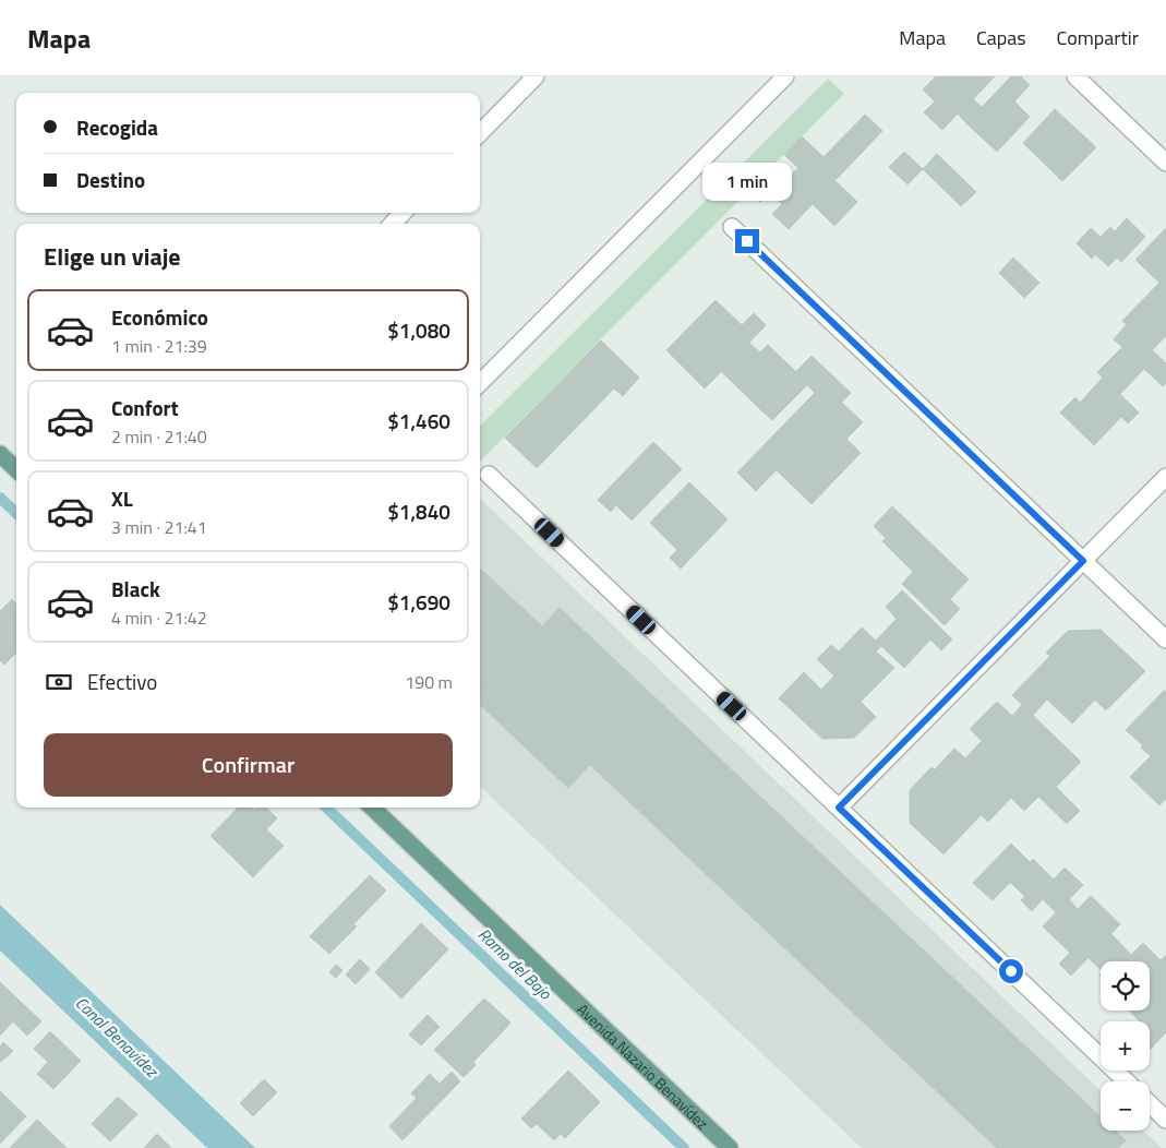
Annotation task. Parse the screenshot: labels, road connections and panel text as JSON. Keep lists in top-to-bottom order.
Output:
{
  "streets": {
    "main road": ["Avenida Nazario Benavídez"]
  },
  "water": ["Ramo del Bajo", "Canal Benavídez"],
  "page": {
    "header": "Mapa",
    "nav": ["Mapa", "Capas", "Compartir"],
    "banner": ["Recogida", "Destino"],
    "bubble": "1 min",
    "heading": "Elige un viaje",
    "list": [
      {
        "name": "Económico",
        "note": "1 min · 21:39",
        "value": "$1,080"
      },
      {
        "name": "Confort",
        "note": "2 min · 21:40",
        "value": "$1,460"
      },
      {
        "name": "XL",
        "note": "3 min · 21:41",
        "value": "$1,840"
      },
      {
        "name": "Black",
        "note": "4 min · 21:42",
        "value": "$1,690"
      }
    ],
    "pay": ["Efectivo", "190 m"],
    "buttons": "Confirmar",
    "map_buttons": ["+", "−"]
  }
}
